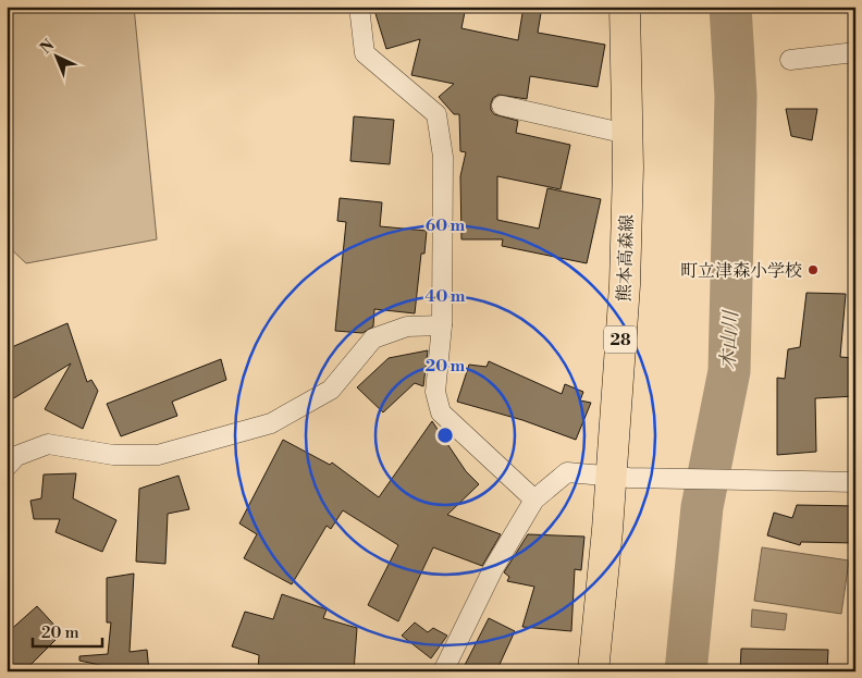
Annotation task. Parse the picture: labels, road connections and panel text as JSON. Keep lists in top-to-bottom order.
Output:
{
  "streets": {
    "main road": ["熊本高森線", "28"]
  },
  "water": ["木山川"],
  "places": ["町立津森小学校"],
  "scale_bar": "20 m",
  "north": "top left",
  "rings": ["60 m", "40 m", "20 m"]
}
